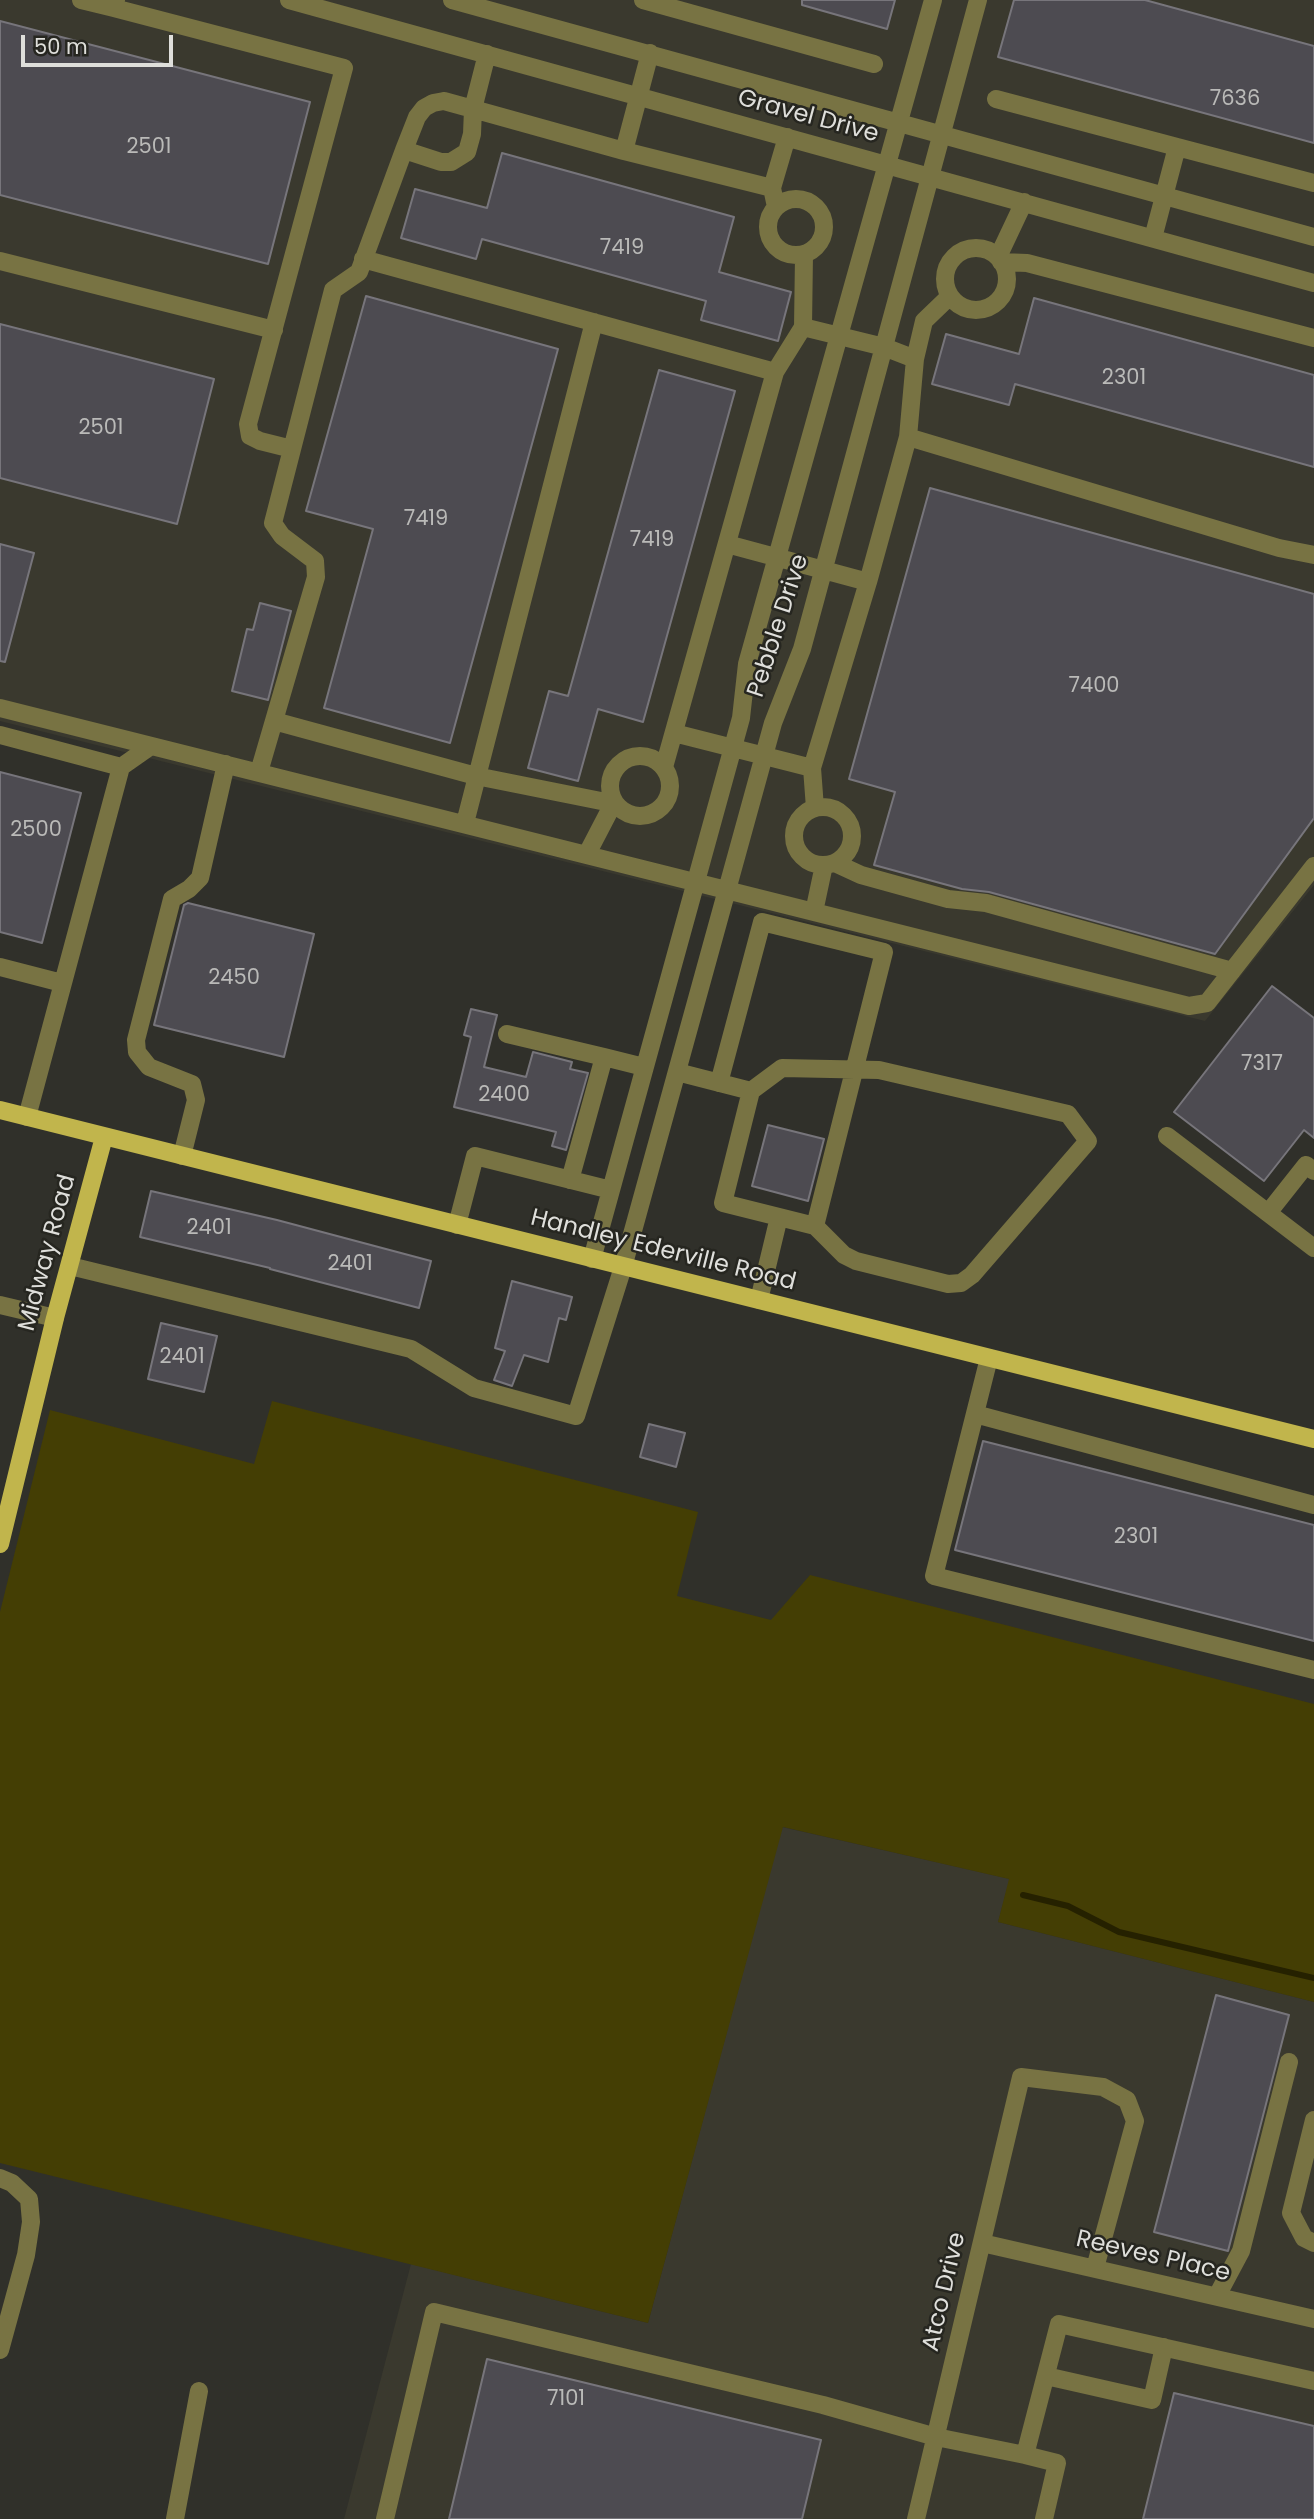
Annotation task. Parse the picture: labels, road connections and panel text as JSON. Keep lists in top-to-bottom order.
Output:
{
  "streets": {
    "main road": ["Handley Ederville Road", "Midway Road"],
    "street": [
      "Gravel Drive",
      "Pebble Drive",
      "Reeves Place",
      "Atco Drive"
    ]
  },
  "crossings": [
    ["Gravel Drive", "Pebble Drive"],
    ["Pebble Drive", "Handley Ederville Road"],
    ["Pebble Drive", "Midway Road"],
    ["Handley Ederville Road", "Midway Road"],
    ["Reeves Place", "Atco Drive"]
  ],
  "house_numbers": [
    "7636",
    "2501",
    "7419",
    "2301",
    "2501",
    "7419",
    "7419",
    "7400",
    "2500",
    "2450",
    "7317",
    "2400",
    "2401",
    "2401",
    "2401",
    "2301",
    "7101"
  ],
  "scale_bar": "50 m"
}
